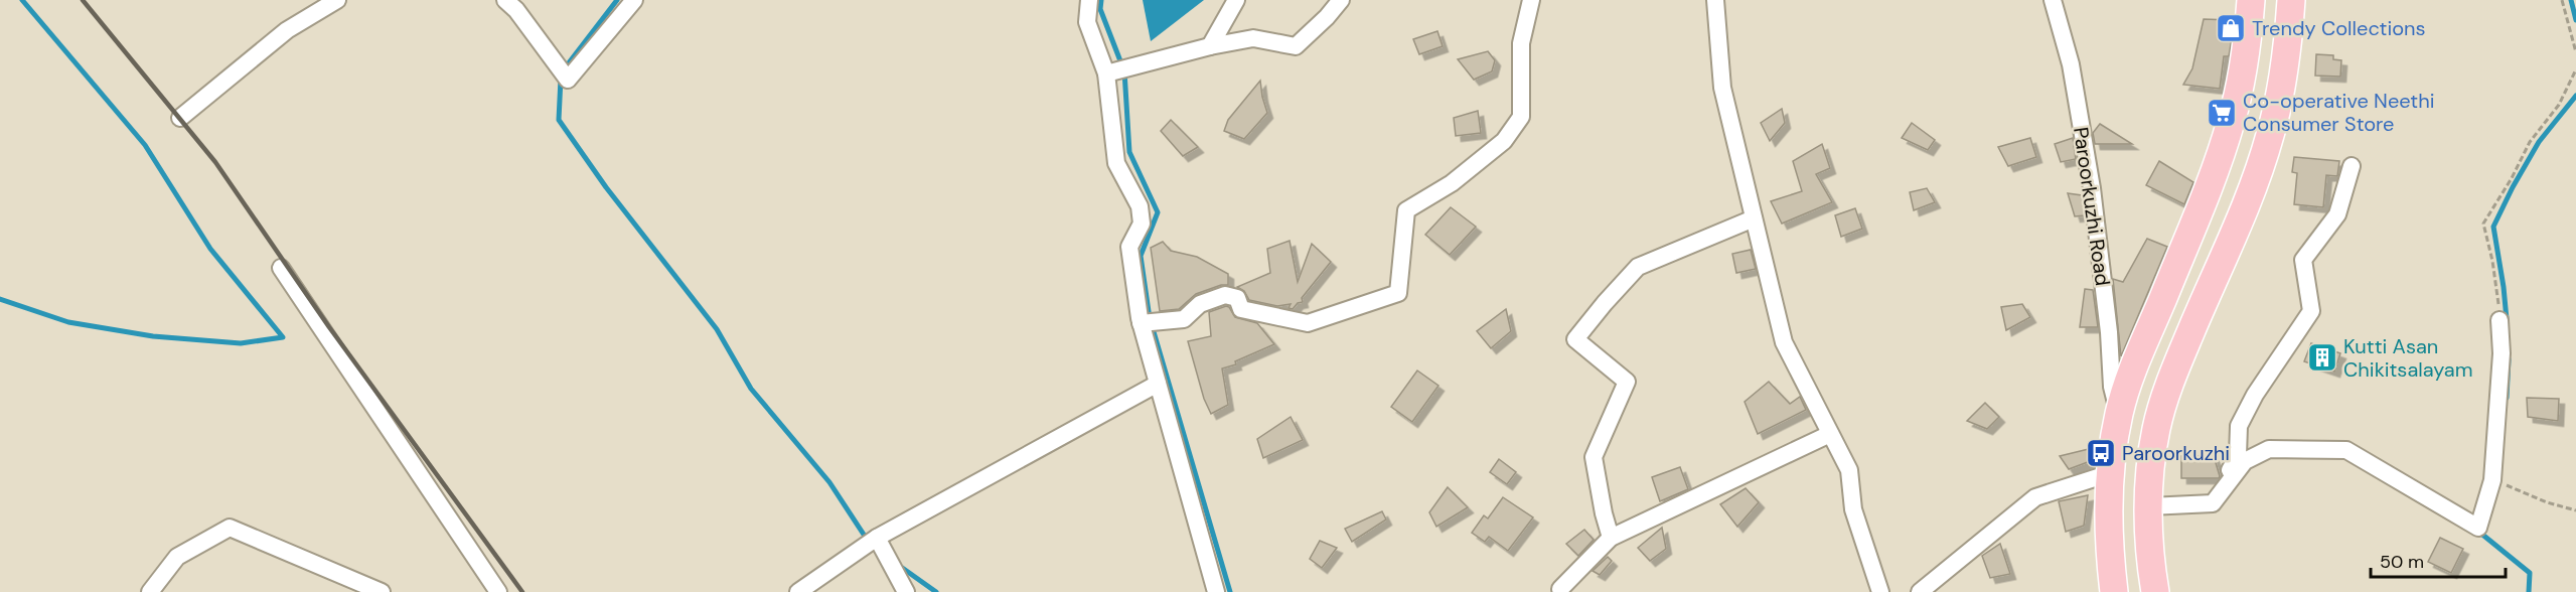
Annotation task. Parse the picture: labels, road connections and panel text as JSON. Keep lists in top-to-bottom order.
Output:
{
  "streets": {
    "street": ["Paroorkuzhi Road"]
  },
  "places": {
    "shop": ["Trendy Collections"],
    "supermarket": ["Co-operative Neethi Consumer Store"],
    "building": ["Kutti Asan Chikitsalayam"],
    "bus stop": ["Paroorkuzhi"]
  },
  "scale_bar": "50 m"
}
